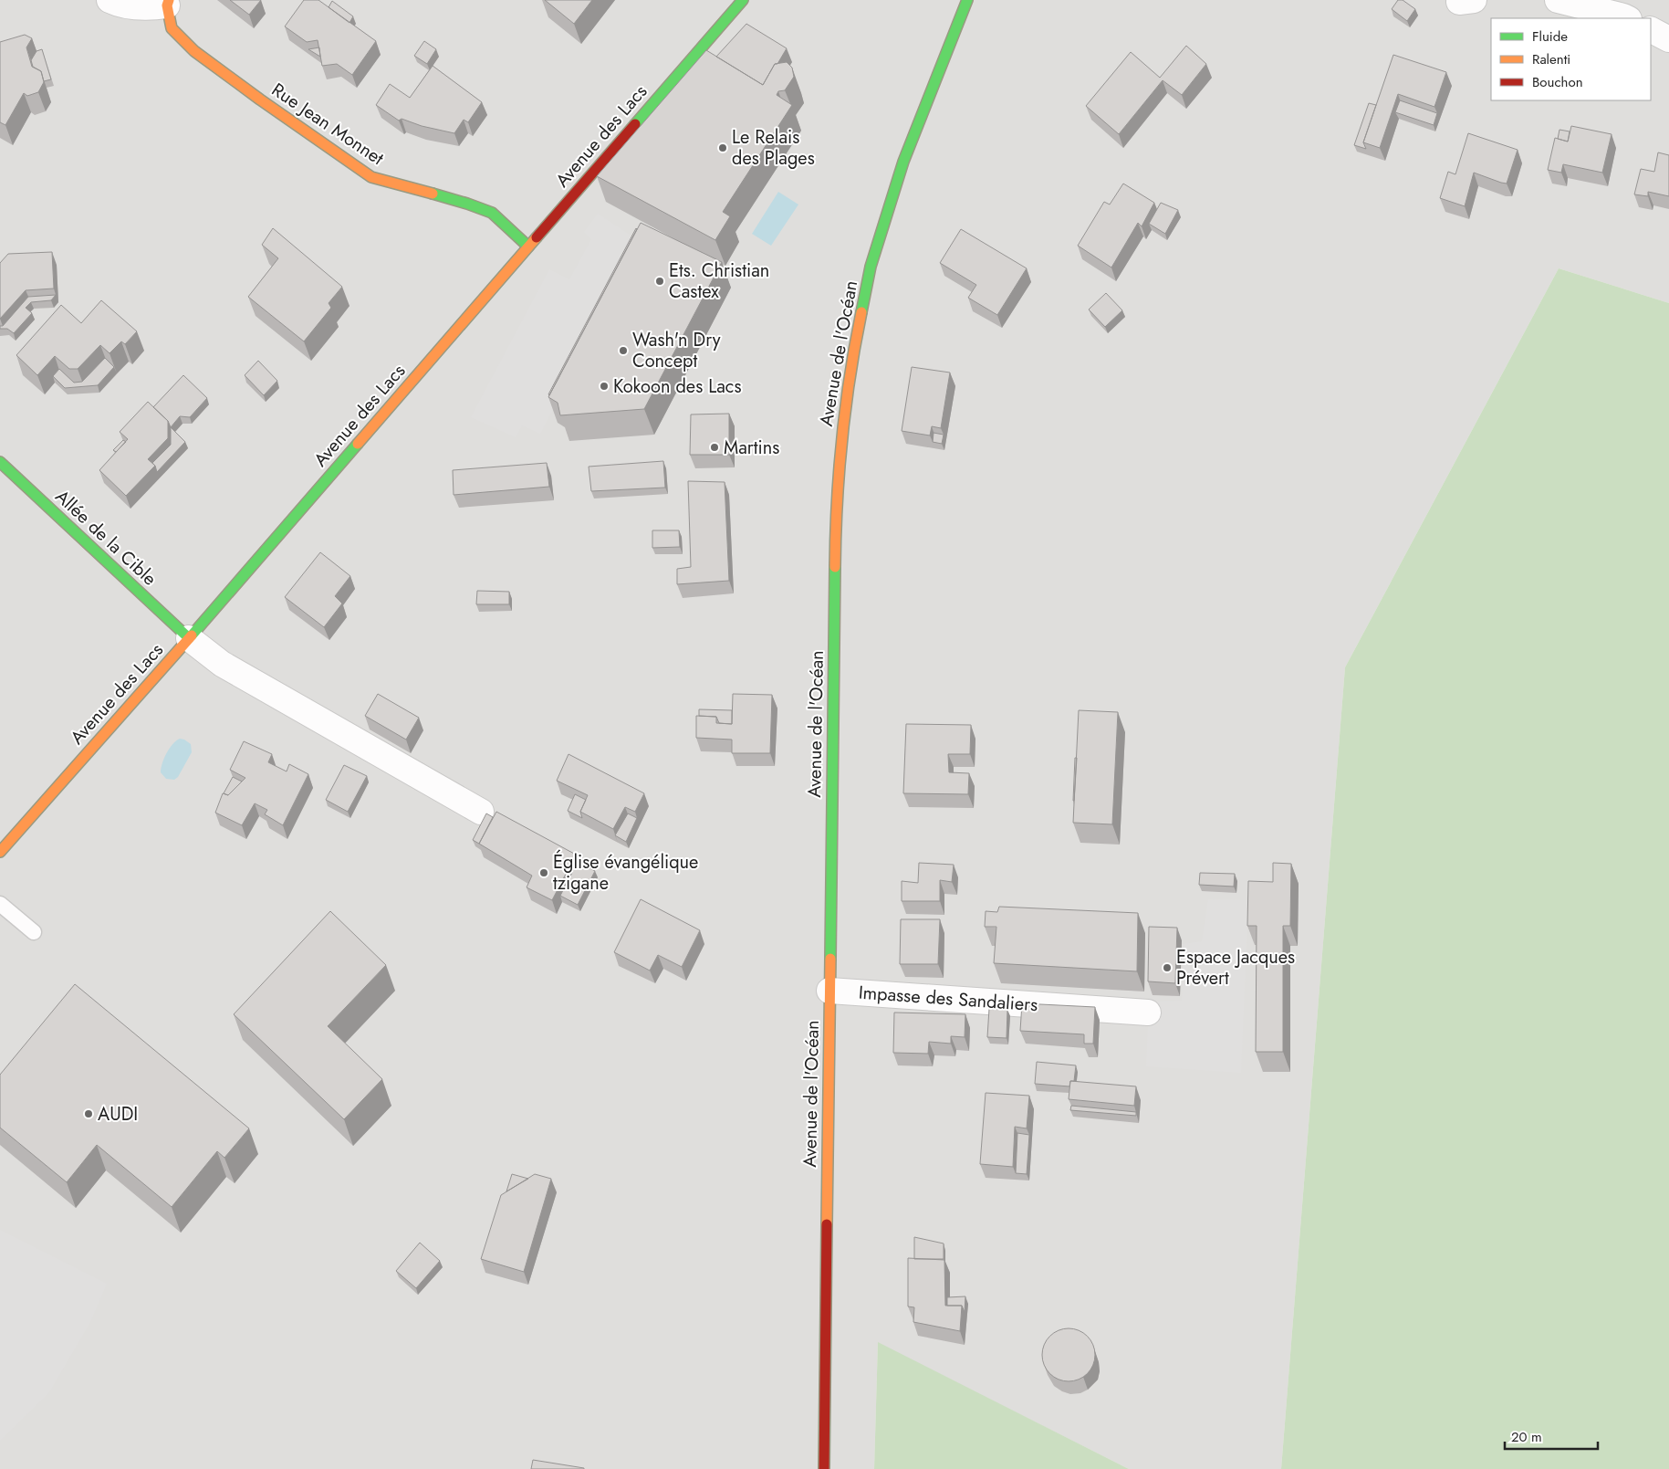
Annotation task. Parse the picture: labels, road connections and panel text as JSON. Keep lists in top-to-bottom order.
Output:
{
  "streets": {
    "main road": [
      "Rue Jean Monnet",
      "Avenue des Lacs",
      "Avenue de l'Océan",
      "Allée de la Cible"
    ],
    "street": ["Impasse des Sandaliers"]
  },
  "crossings": [
    ["Rue Jean Monnet", "Avenue des Lacs"],
    ["Avenue des Lacs", "Allée de la Cible"],
    ["Avenue de l'Océan", "Impasse des Sandaliers"]
  ],
  "places": [
    "Le Relais des Plages",
    "Ets. Christian Castex",
    "Wash'n Dry Concept",
    "Kokoon des Lacs",
    "Martins",
    "Église évangélique tzigane",
    "Espace Jacques Prévert",
    "AUDI"
  ],
  "legend": ["Fluide", "Ralenti", "Bouchon"],
  "scale_bar": "20 m"
}
